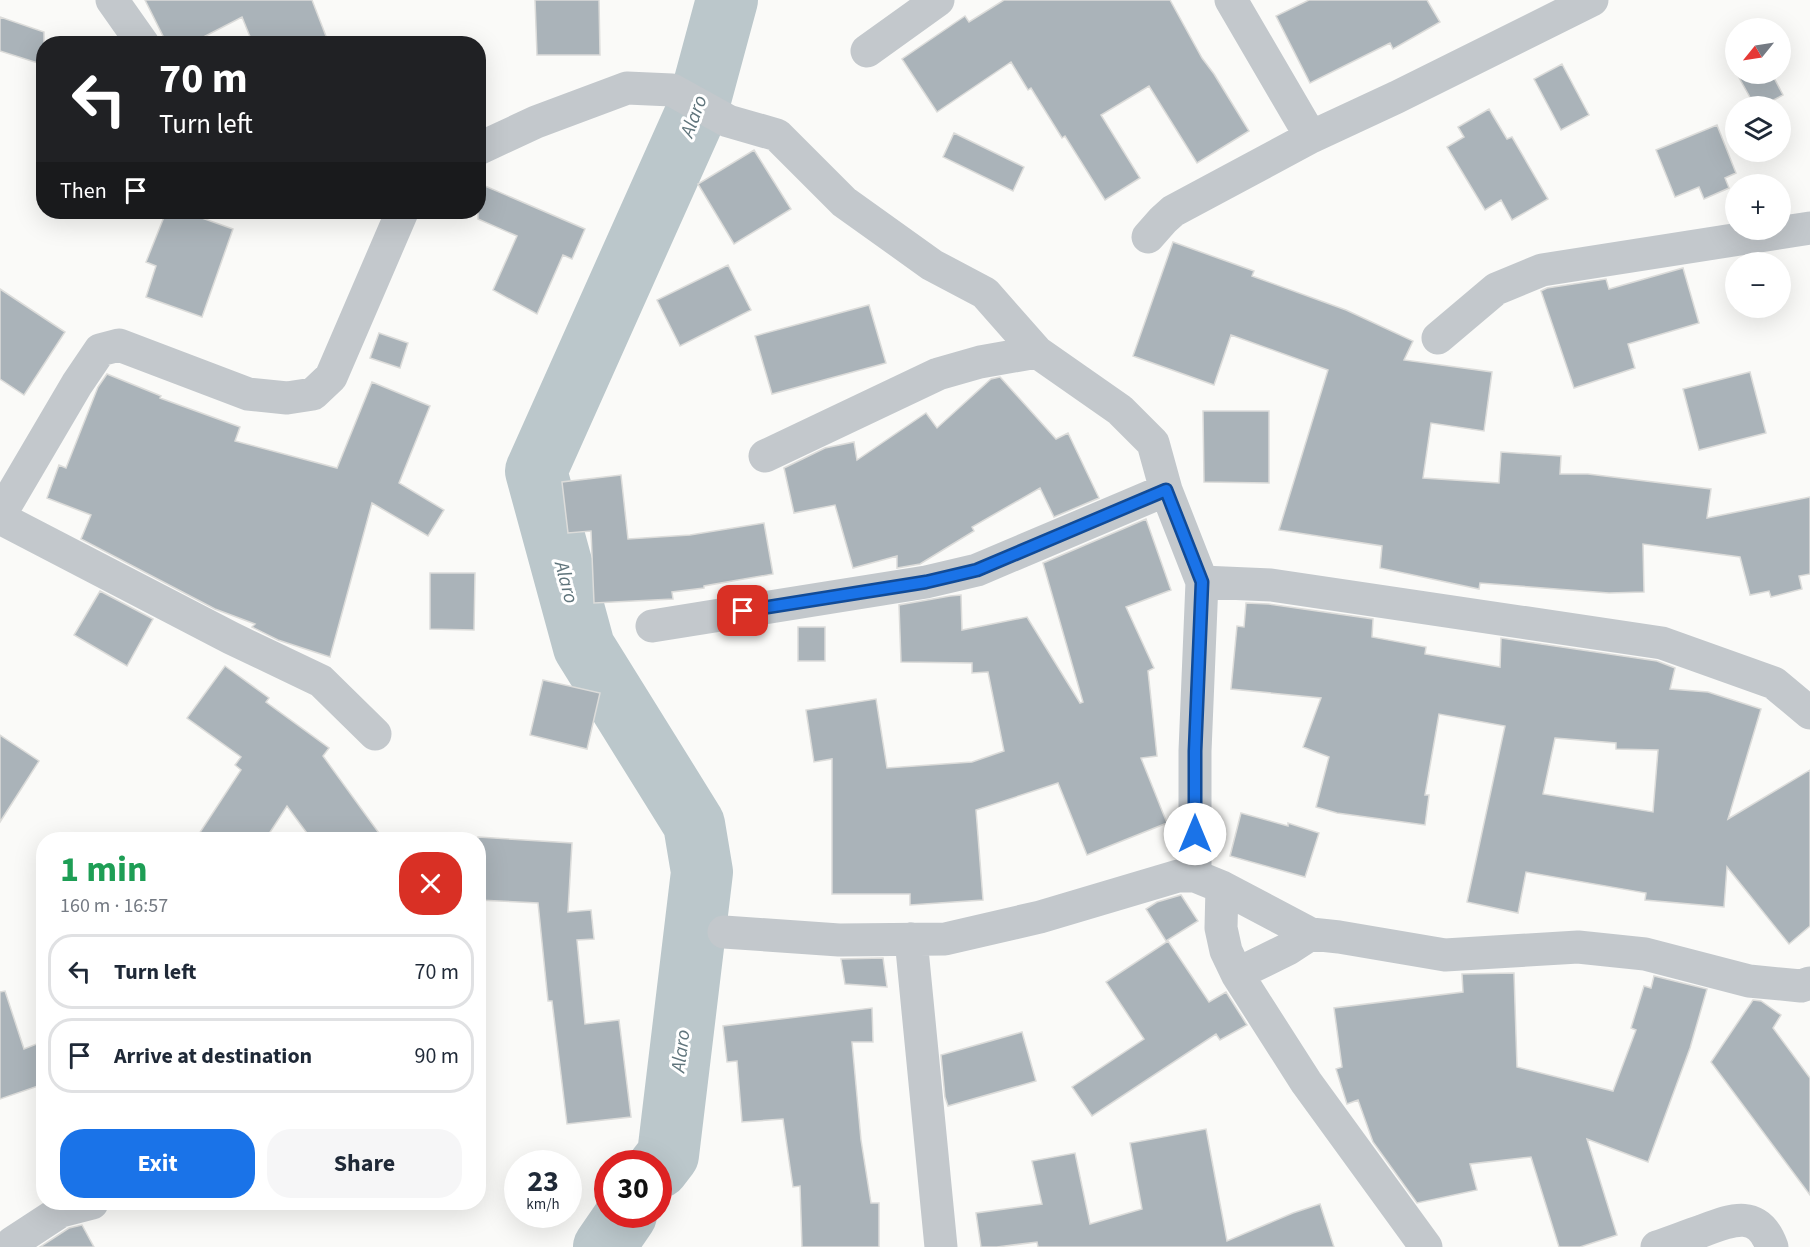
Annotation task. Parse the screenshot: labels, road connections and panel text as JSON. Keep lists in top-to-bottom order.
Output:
{
  "water": ["Alaro"],
  "north": "bottom left",
  "page": {
    "map_buttons": ["+", "−"],
    "turn": ["70 m", "Turn left"],
    "then": "Then",
    "heading": ["1 min", "160 m · 16:57"],
    "list": [
      {
        "name": "Turn left",
        "value": "70 m"
      },
      {
        "name": "Arrive at destination",
        "value": "90 m"
      }
    ],
    "buttons": ["Exit", "Share"],
    "speed": "23 km/h",
    "limit": "30"
  }
}
